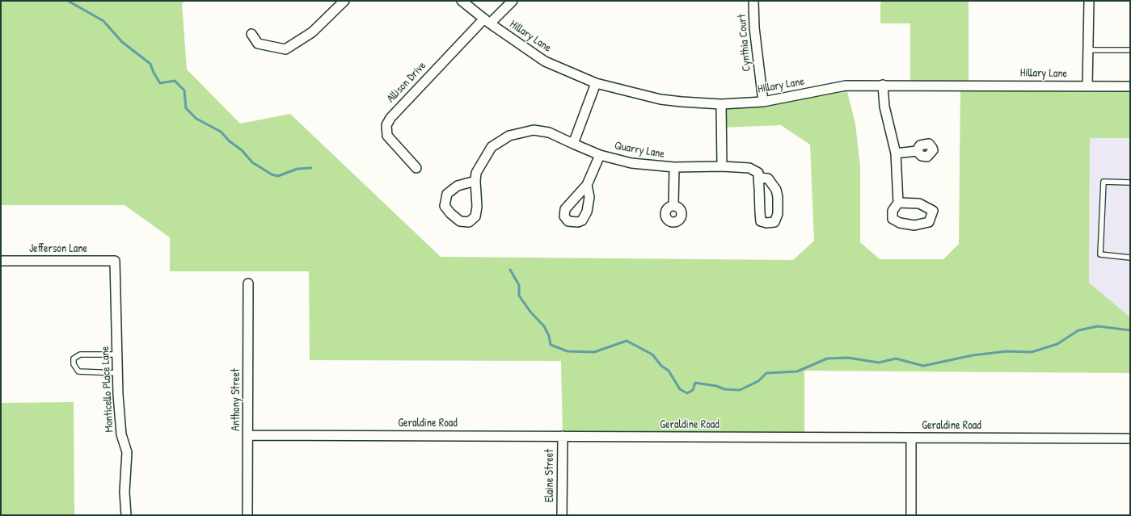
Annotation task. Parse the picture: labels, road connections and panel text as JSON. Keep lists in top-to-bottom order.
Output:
{
  "streets": {
    "street": [
      "Hillary Lane",
      "Cynthia Court",
      "Allison Drive",
      "Quarry Lane",
      "Jefferson Lane",
      "Monticello Place Lane",
      "Anthony Street",
      "Geraldine Road",
      "Elaine Street"
    ]
  },
  "crossings": [
    ["Hillary Lane", "Cynthia Court"],
    ["Hillary Lane", "Allison Drive"],
    ["Jefferson Lane", "Monticello Place Lane"],
    ["Anthony Street", "Geraldine Road"],
    ["Geraldine Road", "Elaine Street"]
  ]
}
